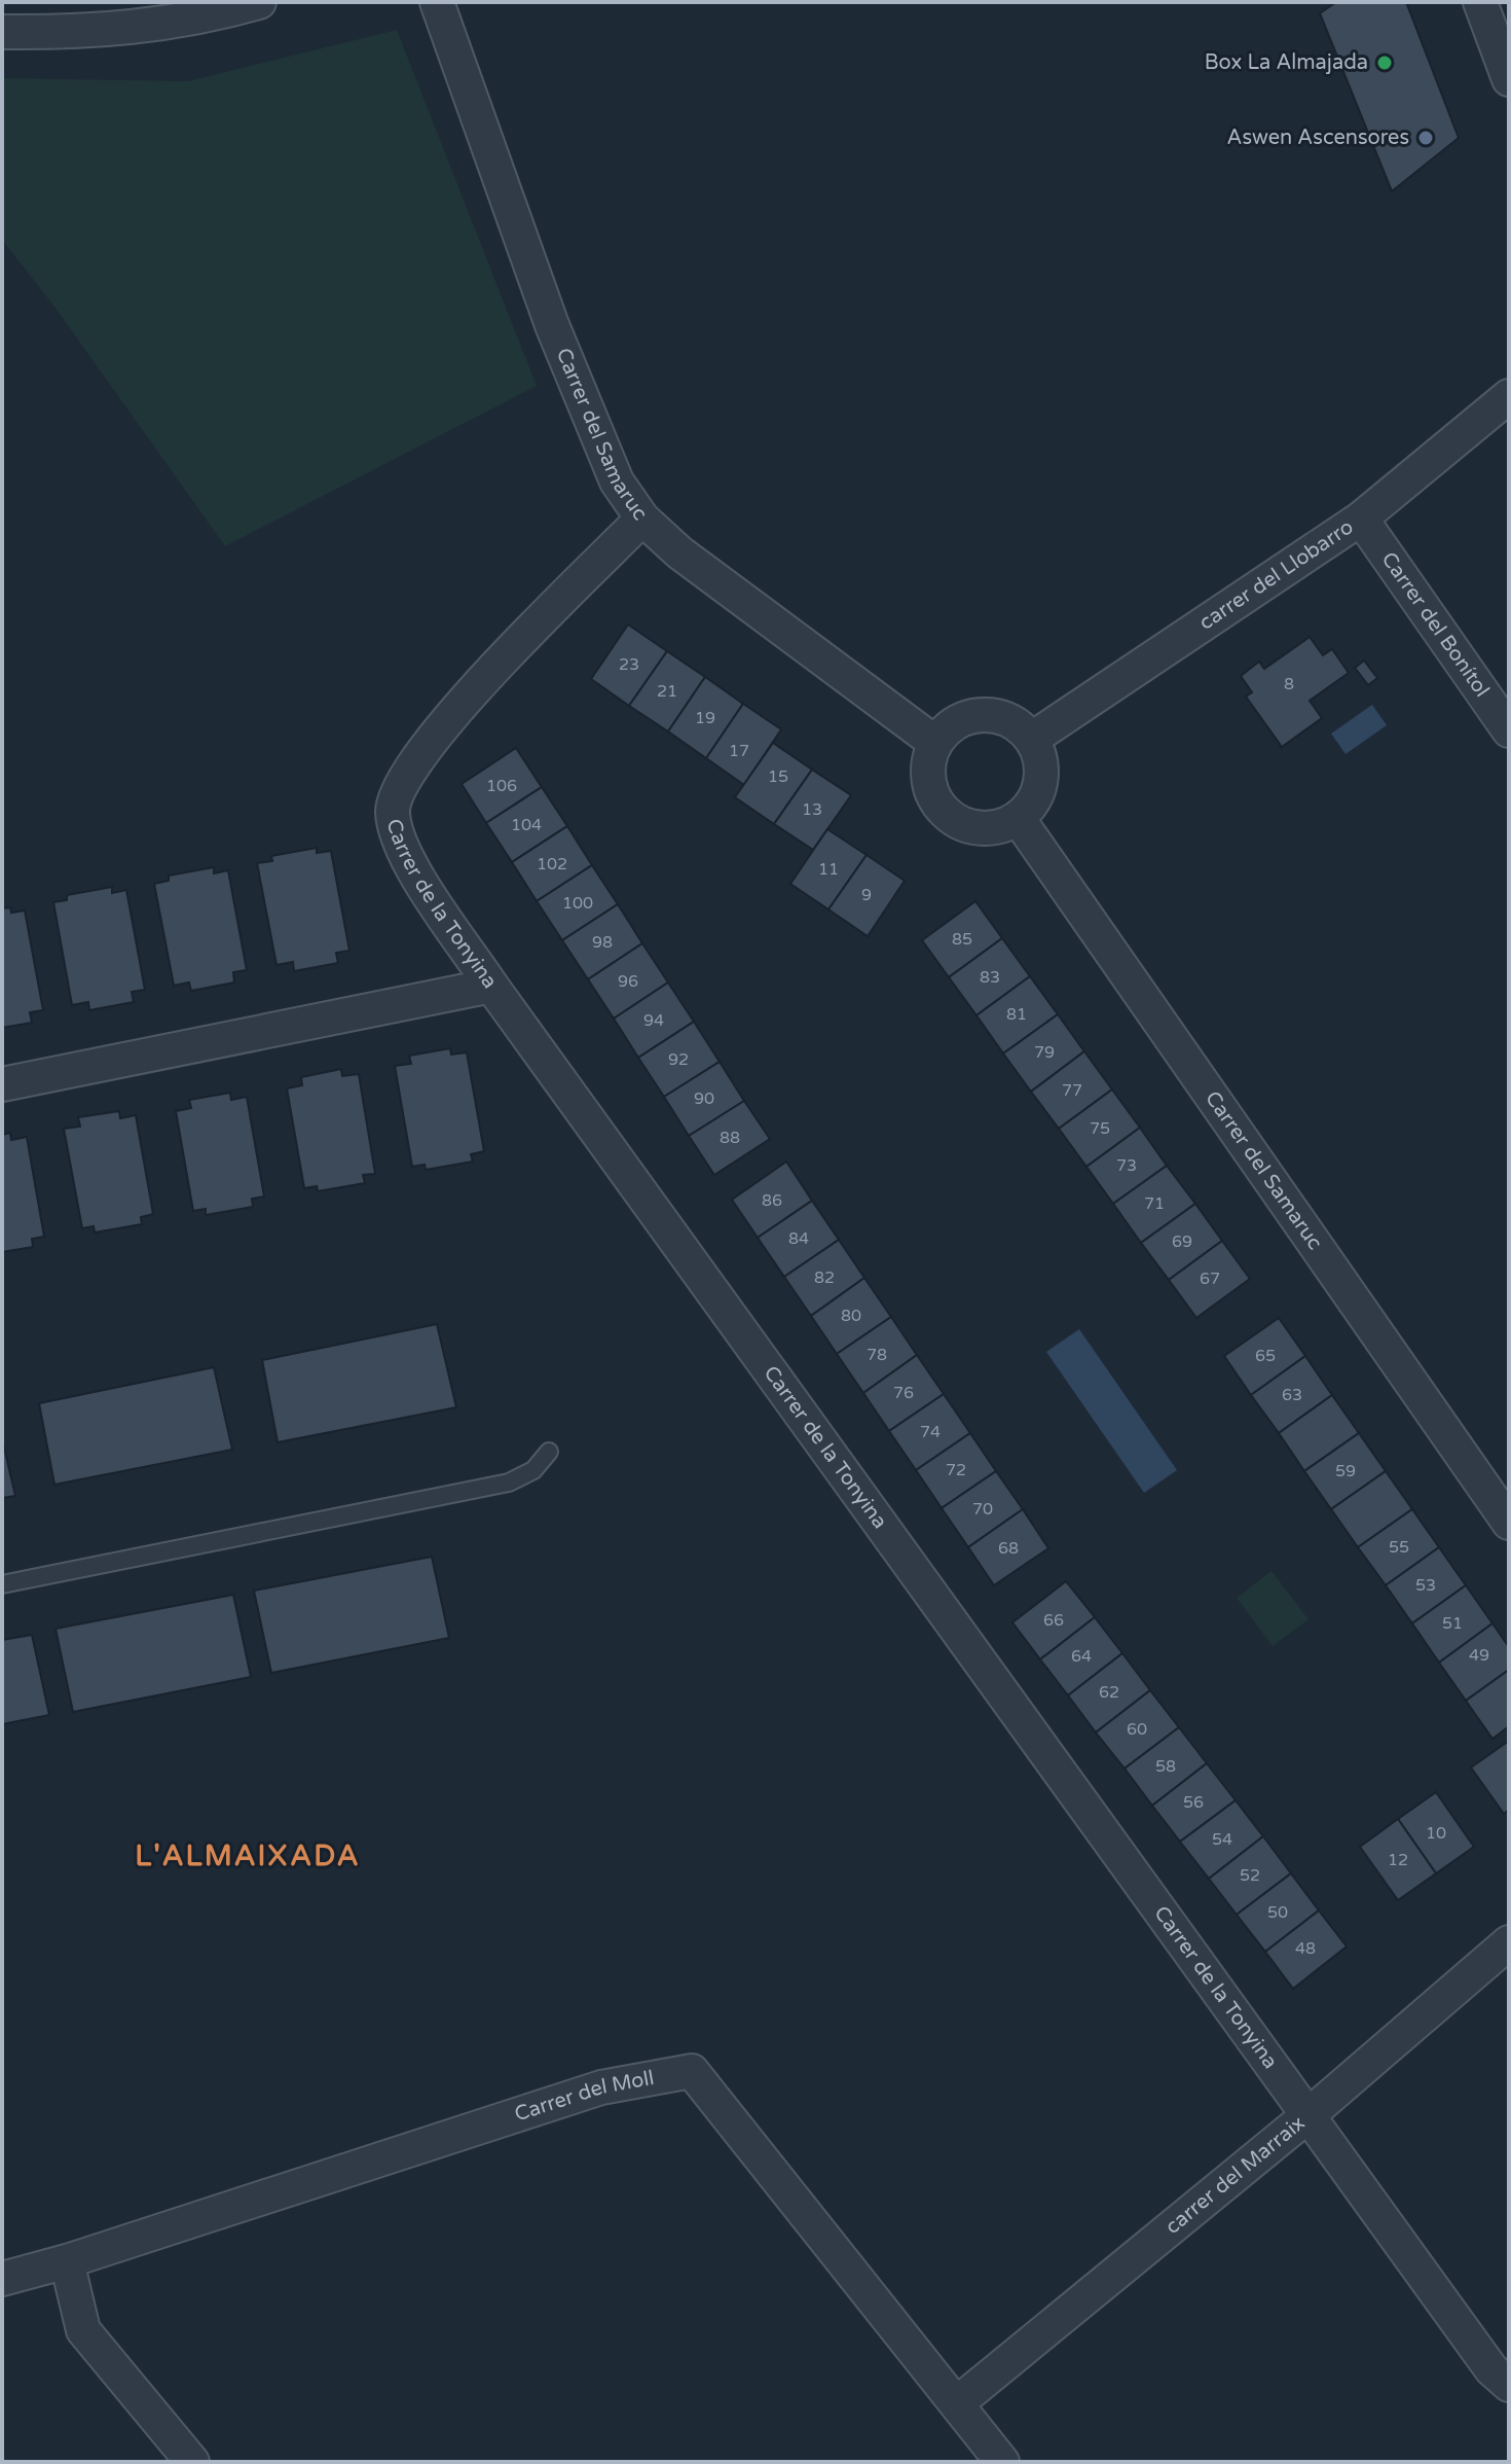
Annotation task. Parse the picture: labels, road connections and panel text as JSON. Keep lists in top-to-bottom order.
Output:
{
  "streets": {
    "street": [
      "Carrer del Samaruc",
      "carrer del Llobarro",
      "Carrer del Bonítol",
      "Carrer de la Tonyina",
      "Carrer del Moll",
      "carrer del Marraix"
    ]
  },
  "crossings": [
    ["Carrer del Samaruc", "carrer del Llobarro"],
    ["Carrer del Samaruc", "Carrer de la Tonyina"],
    ["carrer del Llobarro", "Carrer del Bonítol"],
    ["Carrer de la Tonyina", "carrer del Marraix"],
    ["Carrer del Moll", "carrer del Marraix"]
  ],
  "districts": ["L'ALMAIXADA"],
  "places": ["Box La Almajada", "Aswen Ascensores"],
  "house_numbers": [
    "23",
    "8",
    "21",
    "19",
    "17",
    "15",
    "106",
    "13",
    "104",
    "102",
    "11",
    "9",
    "100",
    "85",
    "98",
    "83",
    "96",
    "81",
    "94",
    "79",
    "92",
    "77",
    "90",
    "75",
    "88",
    "73",
    "86",
    "71",
    "84",
    "69",
    "82",
    "67",
    "80",
    "78",
    "65",
    "76",
    "63",
    "74",
    "72",
    "59",
    "70",
    "55",
    "68",
    "53",
    "66",
    "51",
    "49",
    "64",
    "62",
    "60",
    "58",
    "56",
    "10",
    "54",
    "12",
    "52",
    "50",
    "48"
  ]
}
